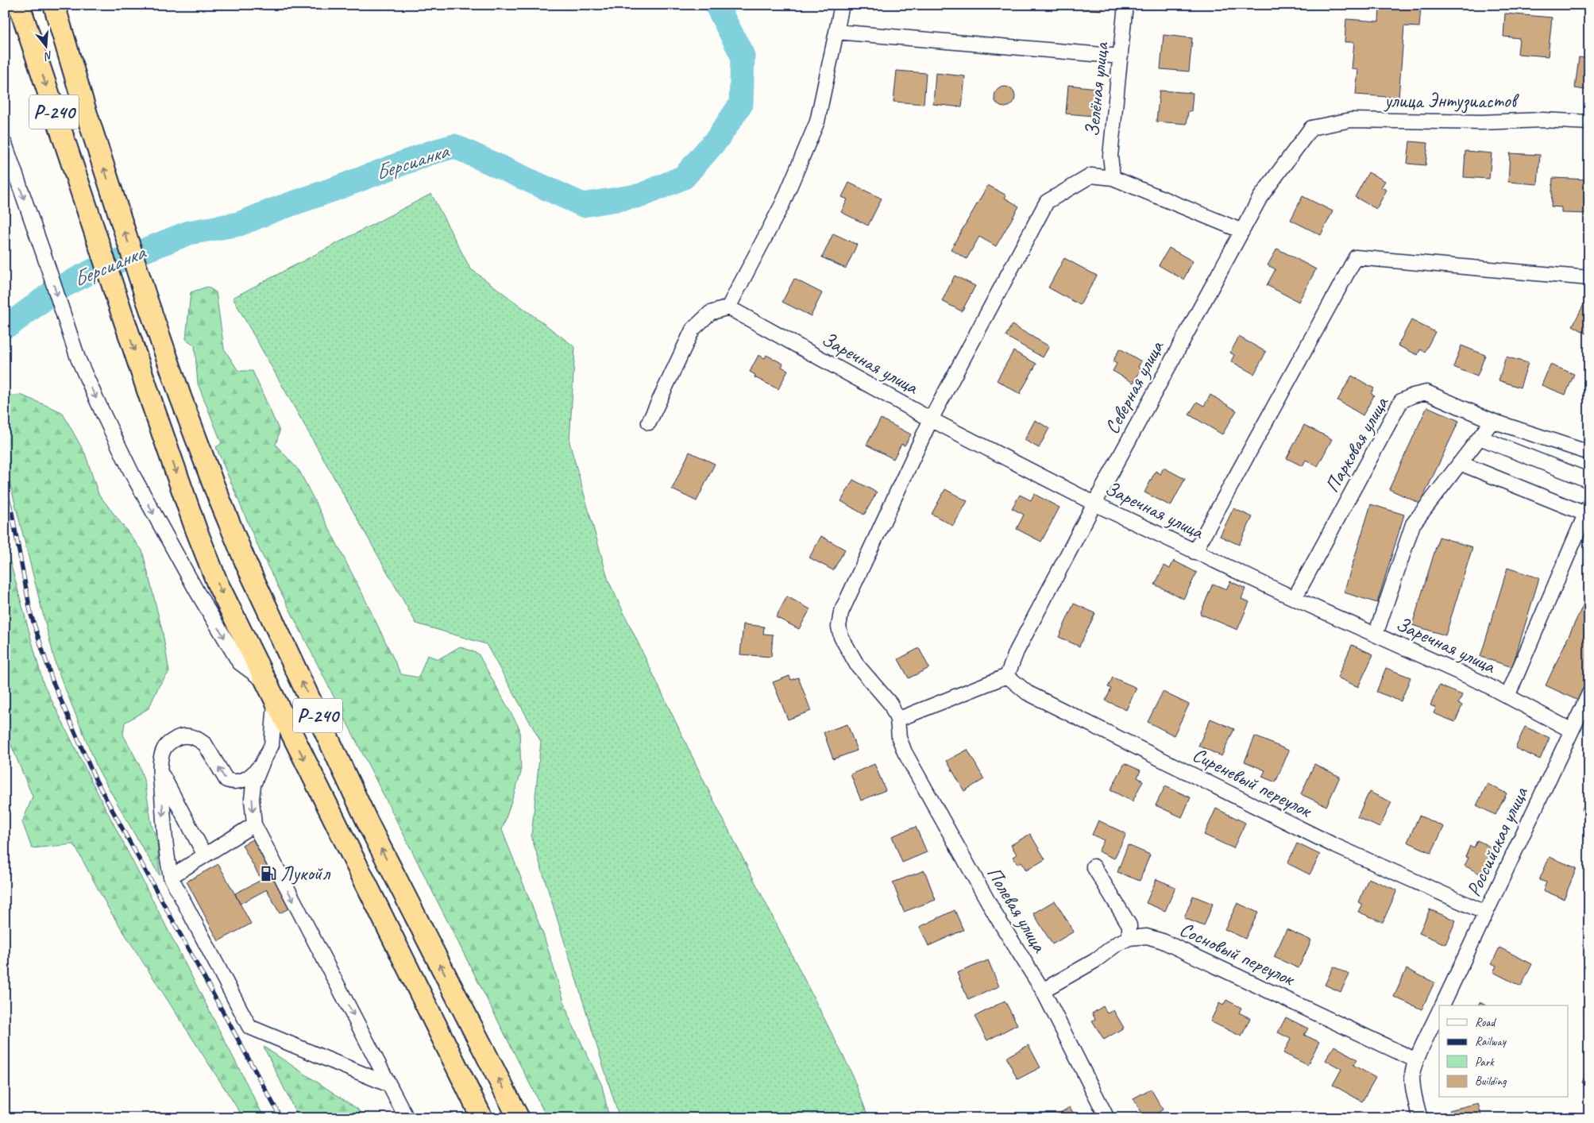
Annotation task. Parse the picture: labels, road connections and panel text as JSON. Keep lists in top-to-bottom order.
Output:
{
  "streets": {
    "highway": ["Р-240"],
    "street": [
      "Зелёная улица",
      "улица Энтузиастов",
      "Заречная улица",
      "Северная улица",
      "Парковая улица",
      "Сиреневый переулок",
      "Российская улица",
      "Полевая улица",
      "Сосновый переулок"
    ]
  },
  "crossings": [
    ["улица Энтузиастов", "Северная улица"],
    ["Заречная улица", "Северная улица"],
    ["Заречная улица", "Парковая улица"],
    ["Заречная улица", "Российская улица"],
    ["Северная улица", "Сиреневый переулок"],
    ["Сиреневый переулок", "Российская улица"],
    ["Российская улица", "Сосновый переулок"],
    ["Полевая улица", "Сосновый переулок"]
  ],
  "water": ["Берсианка"],
  "places": {
    "fuel station": ["Лукойл"]
  },
  "legend": [
    "Road",
    "Railway",
    "Park",
    "Building"
  ],
  "north": "bottom"
}
